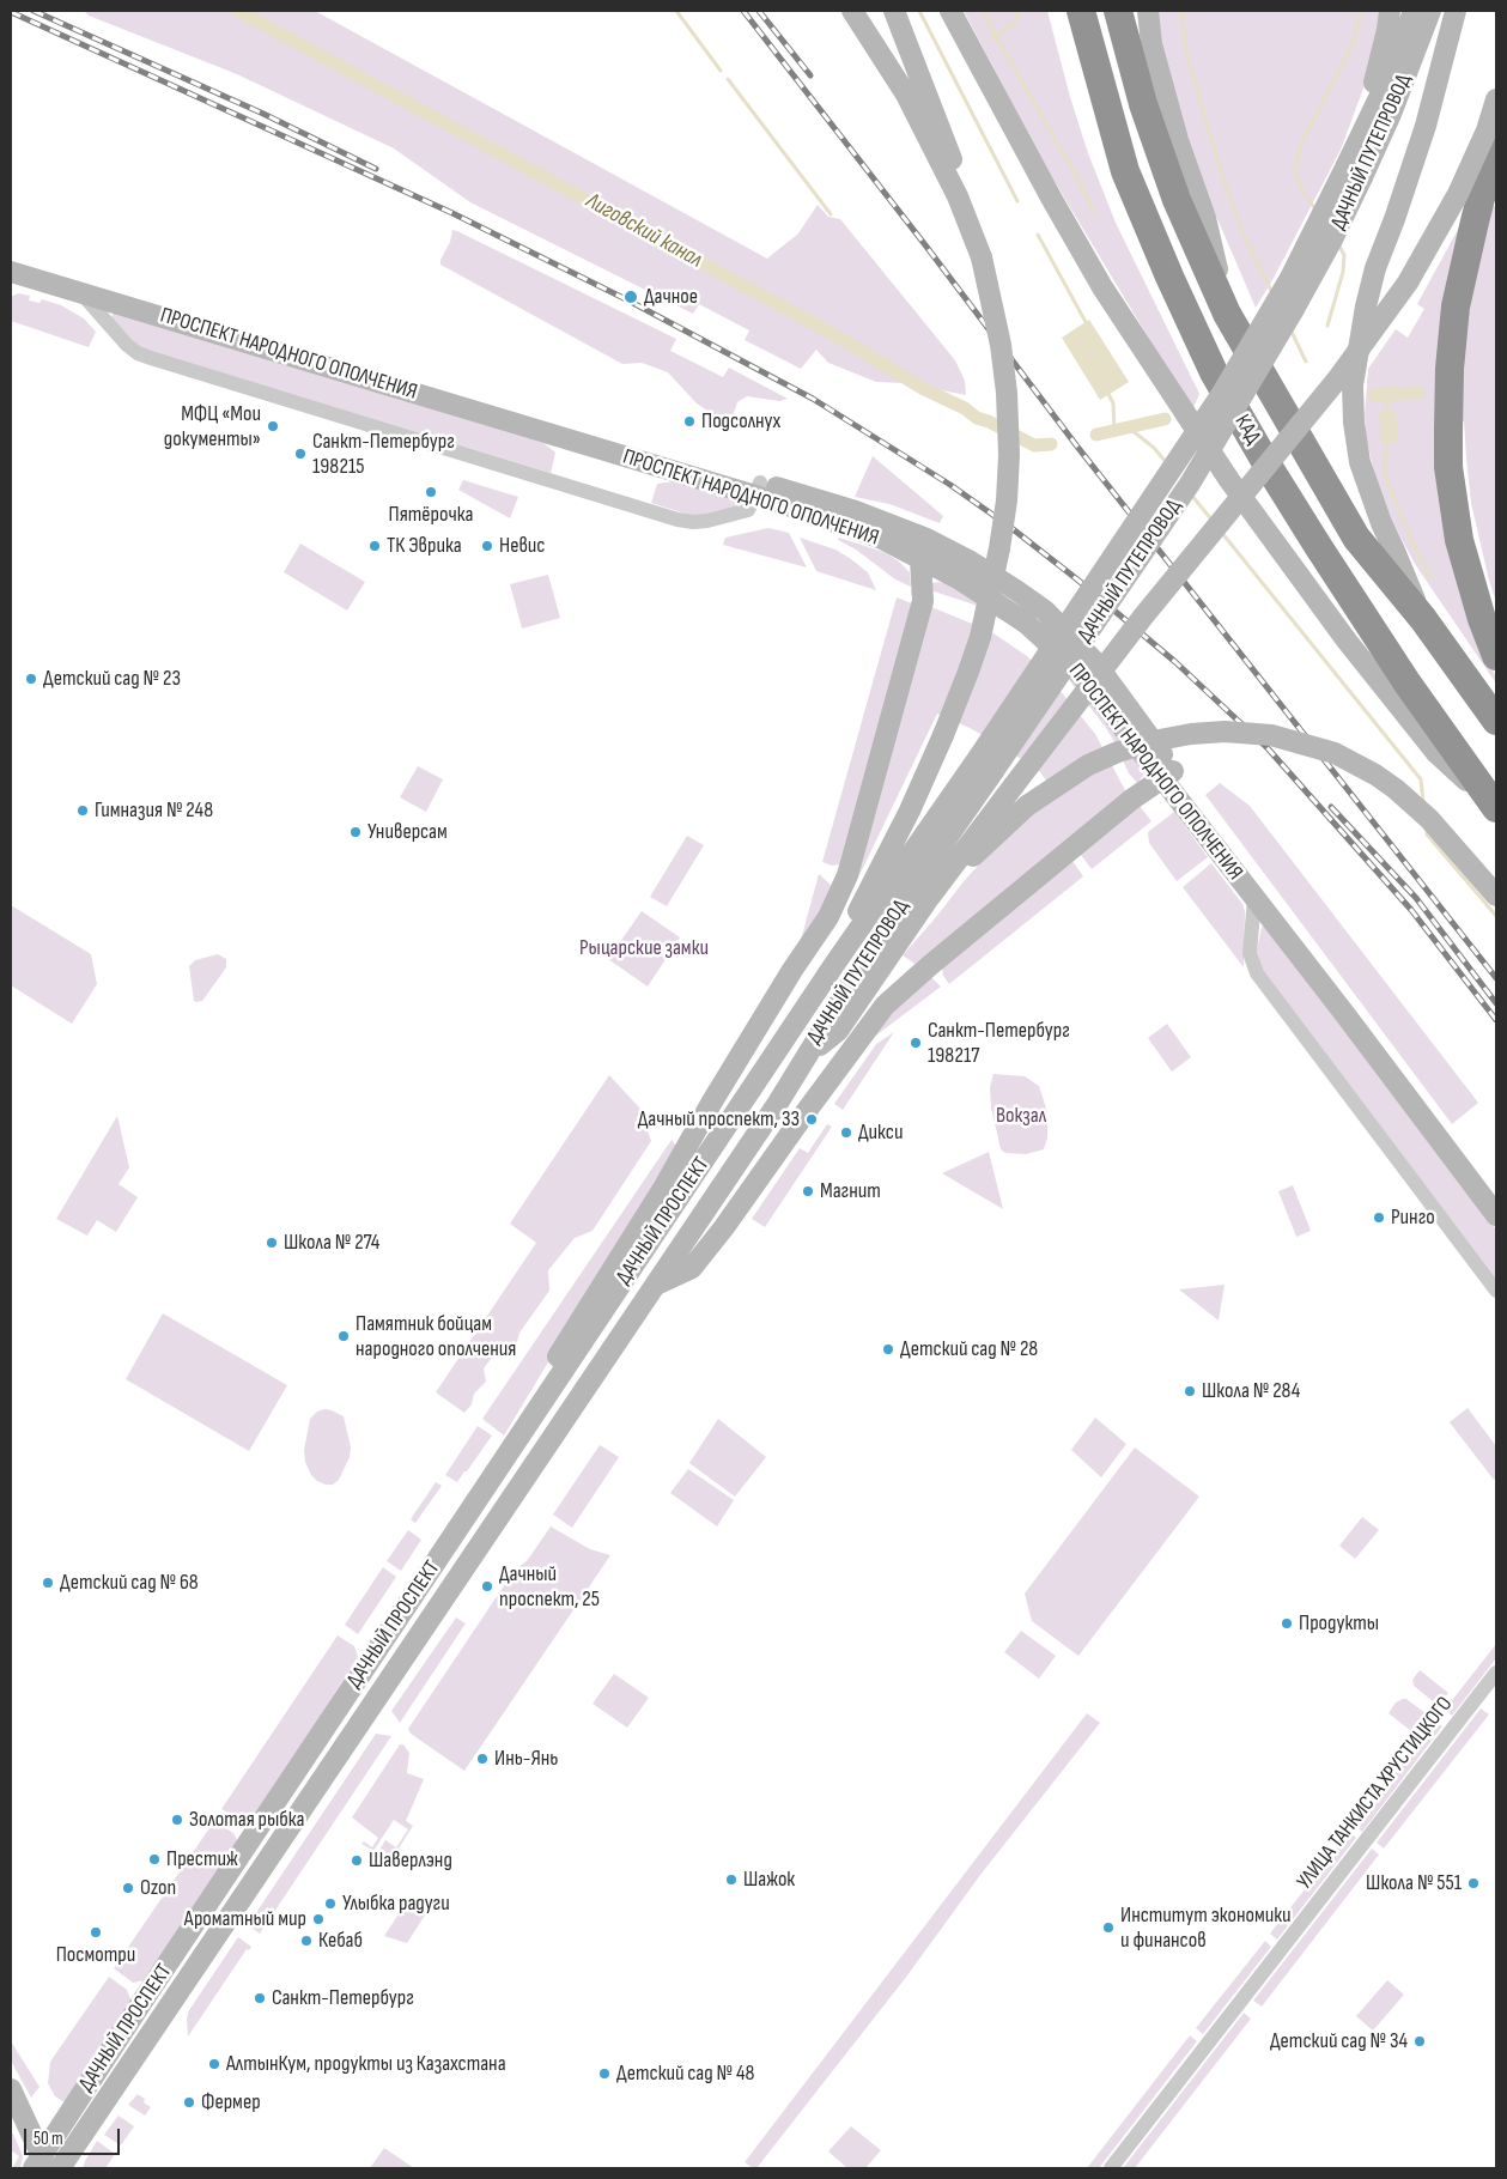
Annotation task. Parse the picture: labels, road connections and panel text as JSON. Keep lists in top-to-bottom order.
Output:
{
  "streets": {
    "highway": ["КАД"],
    "main road": ["ДАЧНЫЙ ПУТЕПРОВОД", "ПРОСПЕКТ НАРОДНОГО ОПОЛЧЕНИЯ", "ДАЧНЫЙ ПРОСПЕКТ"],
    "street": ["УЛИЦА ТАНКИСТА ХРУСТИЦКОГО"]
  },
  "crossings": [
    ["ДАЧНЫЙ ПУТЕПРОВОД", "ДАЧНЫЙ ПРОСПЕКТ"]
  ],
  "water": ["Лиговский канал"],
  "parks": ["Рыцарские замки", "Вокзал"],
  "places": [
    "Дачное",
    "Подсолнух",
    "МФЦ «Мои документы»",
    "Санкт-Петербург 198215",
    "Пятёрочка",
    "ТК Эврика",
    "Невис",
    "Детский сад № 23",
    "Гимназия № 248",
    "Универсам",
    "Санкт-Петербург 198217",
    "Дачный проспект, 33",
    "Дикси",
    "Магнит",
    "Ринго",
    "Школа № 274",
    "Памятник бойцам народного ополчения",
    "Детский сад № 28",
    "Школа № 284",
    "Детский сад № 68",
    "Дачный проспект, 25",
    "Продукты",
    "Инь-Янь",
    "Золотая рыбка",
    "Престиж",
    "Шаверлэнд",
    "Шажок",
    "Школа № 551",
    "Ozon",
    "Улыбка радуги",
    "Ароматный мир",
    "Институт экономики и финансов",
    "Посмотри",
    "Кебаб",
    "Санкт-Петербург",
    "Детский сад № 34",
    "АлтынКум, продукты из Казахстана",
    "Детский сад № 48",
    "Фермер"
  ],
  "scale_bar": "50 m"
}
